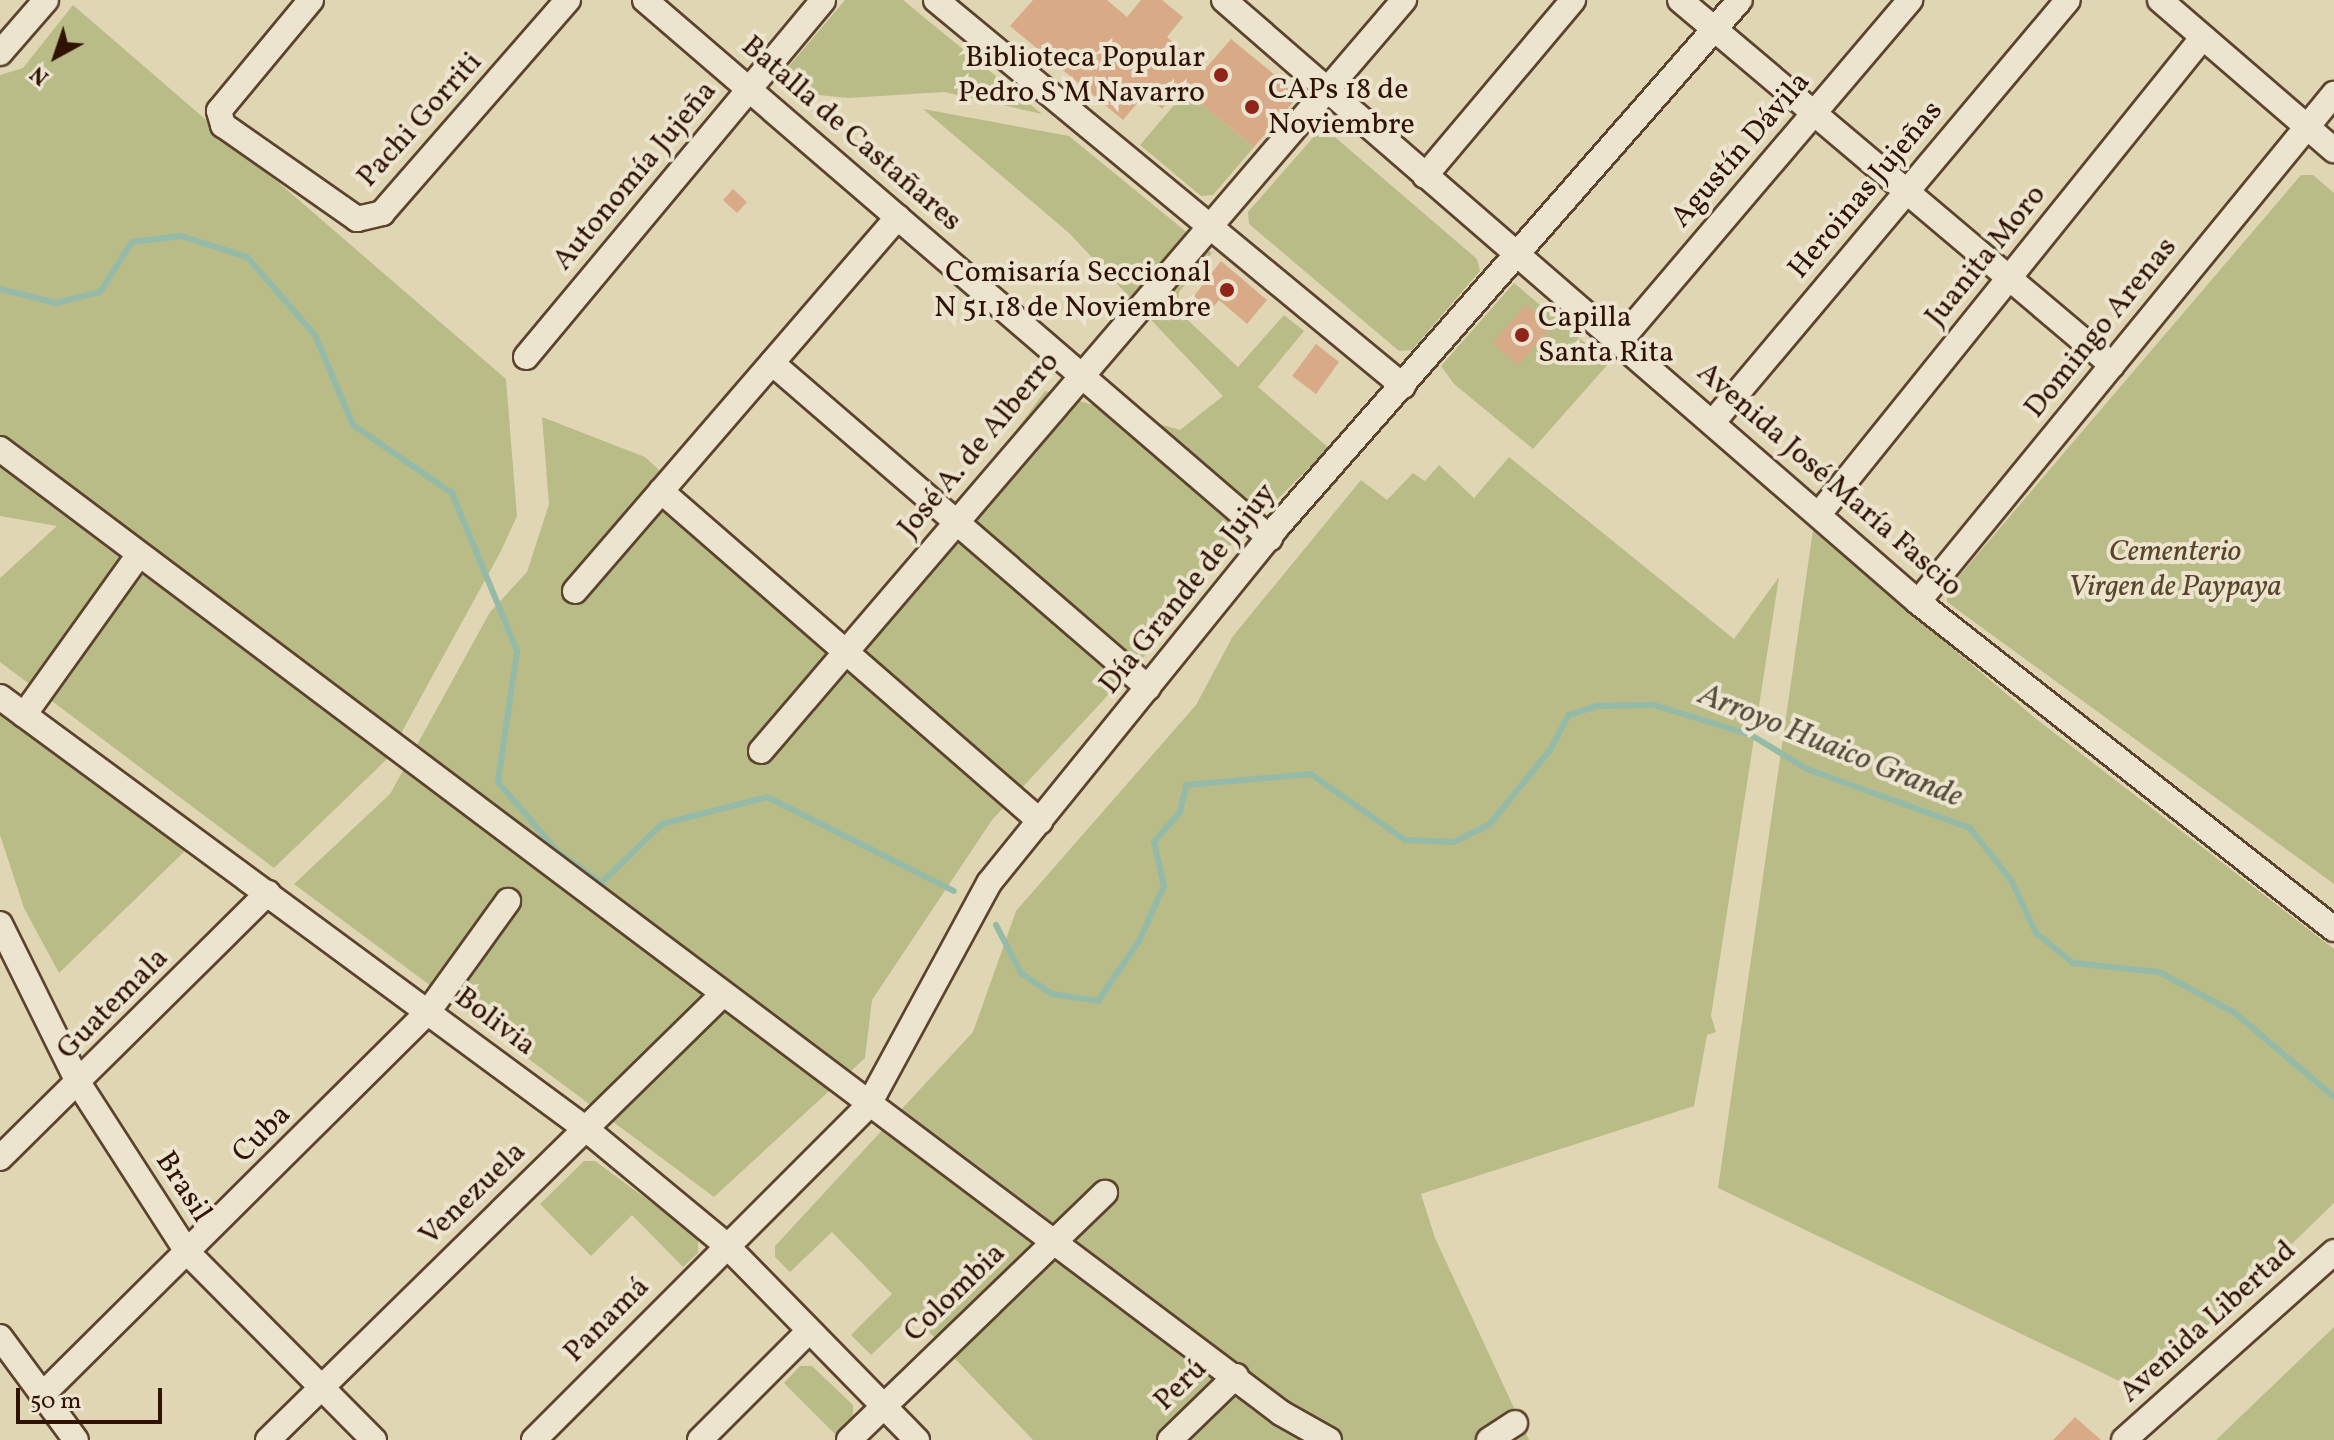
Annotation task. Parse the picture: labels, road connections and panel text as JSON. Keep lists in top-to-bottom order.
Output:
{
  "streets": {
    "street": [
      "Pachi Gorriti",
      "Batalla de Castañares",
      "Agustín Dávila",
      "Autonomía Jujeña",
      "Heroinas Jujeñas",
      "Juanita Moro",
      "Domingo Arenas",
      "José A. de Alberro",
      "Avenida José María Fascio",
      "Día Grande de Jujuy",
      "Guatemala",
      "Bolivia",
      "Cuba",
      "Brasil",
      "Venezuela",
      "Colombia",
      "Panamá",
      "Avenida Libertad",
      "Perú"
    ]
  },
  "crossings": [
    ["Batalla de Castañares", "Autonomía Jujeña"],
    ["Batalla de Castañares", "José A. de Alberro"],
    ["Batalla de Castañares", "Día Grande de Jujuy"],
    ["Agustín Dávila", "Avenida José María Fascio"],
    ["Heroinas Jujeñas", "Avenida José María Fascio"],
    ["Juanita Moro", "Avenida José María Fascio"],
    ["Domingo Arenas", "Avenida José María Fascio"],
    ["José A. de Alberro", "Avenida José María Fascio"],
    ["Avenida José María Fascio", "Día Grande de Jujuy"],
    ["Día Grande de Jujuy", "Bolivia"],
    ["Día Grande de Jujuy", "Panamá"],
    ["Guatemala", "Bolivia"],
    ["Guatemala", "Brasil"],
    ["Bolivia", "Cuba"],
    ["Bolivia", "Venezuela"],
    ["Bolivia", "Colombia"],
    ["Bolivia", "Panamá"],
    ["Cuba", "Brasil"],
    ["Brasil", "Venezuela"]
  ],
  "water": ["Arroyo Huaico Grande"],
  "parks": ["Cementerio Virgen de Paypaya"],
  "places": [
    "Biblioteca Popular Pedro S M Navarro",
    "CAPs 18 de Noviembre",
    "Comisaría Seccional N 51 18 de Noviembre",
    "Capilla Santa Rita"
  ],
  "scale_bar": "50 m",
  "north": "bottom left"
}
